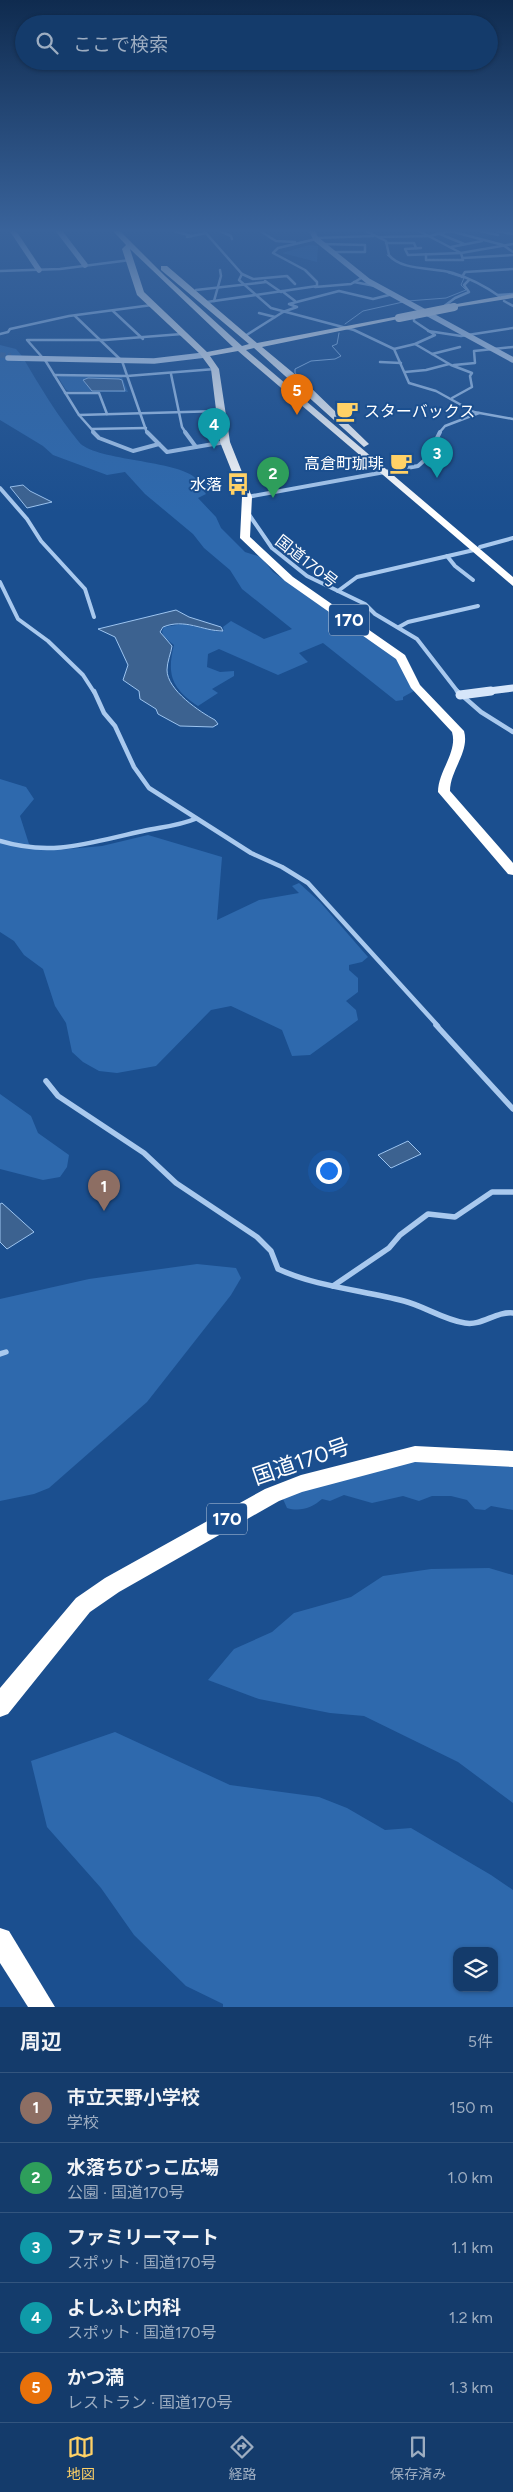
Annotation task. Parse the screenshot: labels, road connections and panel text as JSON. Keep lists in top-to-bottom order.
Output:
{
  "streets": {
    "highway": ["国道170号", "170"]
  },
  "places": {
    "cafe": ["スターバックス", "高倉町珈琲"],
    "bus stop": ["水落"]
  },
  "page": {
    "search": "ここで検索",
    "pins": [
      "5",
      "4",
      "3",
      "2",
      "1"
    ],
    "heading": ["周辺", "5件"],
    "list": [
      {
        "mark": "1",
        "name": "市立天野小学校",
        "note": "学校",
        "value": "150 m"
      },
      {
        "mark": "2",
        "name": "水落ちびっこ広場",
        "note": "公園 · 国道170号",
        "value": "1.0 km"
      },
      {
        "mark": "3",
        "name": "ファミリーマート",
        "note": "スポット · 国道170号",
        "value": "1.1 km"
      },
      {
        "mark": "4",
        "name": "よしふじ内科",
        "note": "スポット · 国道170号",
        "value": "1.2 km"
      },
      {
        "mark": "5",
        "name": "かつ満",
        "note": "レストラン · 国道170号",
        "value": "1.3 km"
      }
    ],
    "nav": ["地図", "経路", "保存済み"]
  }
}
